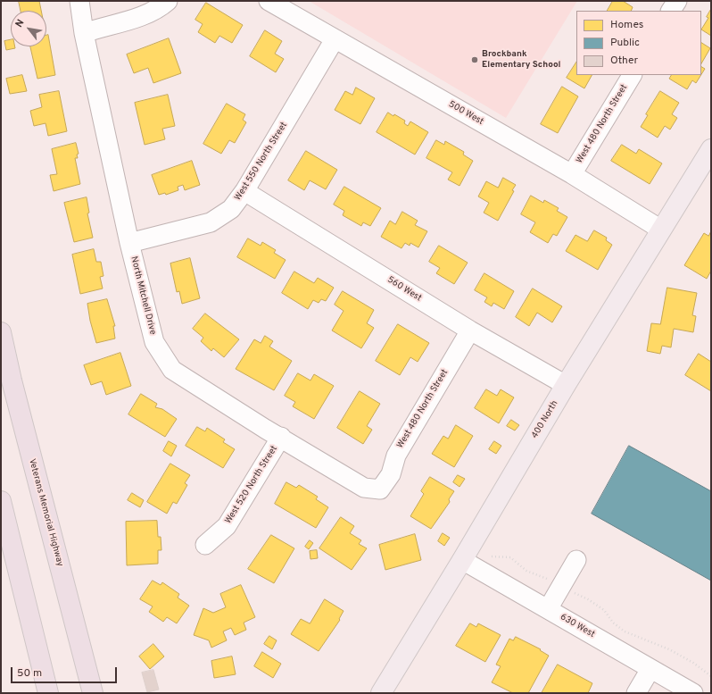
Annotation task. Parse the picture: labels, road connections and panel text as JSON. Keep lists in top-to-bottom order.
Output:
{
  "streets": {
    "highway": ["Veterans Memorial Highway"],
    "main road": ["400 North"],
    "street": [
      "500 West",
      "West 480 North Street",
      "West 550 North Street",
      "560 West",
      "North Mitchell Drive",
      "West 520 North Street",
      "630 West"
    ]
  },
  "crossings": [
    ["500 West", "West 480 North Street"],
    ["500 West", "West 550 North Street"],
    ["500 West", "400 North"],
    ["West 480 North Street", "560 West"],
    ["West 480 North Street", "North Mitchell Drive"],
    ["West 550 North Street", "560 West"],
    ["West 550 North Street", "North Mitchell Drive"],
    ["560 West", "400 North"],
    ["North Mitchell Drive", "West 520 North Street"],
    ["400 North", "630 West"]
  ],
  "places": ["Brockbank Elementary School"],
  "legend": ["Homes", "Public", "Other"],
  "scale_bar": "50 m",
  "north": "top left"
}
